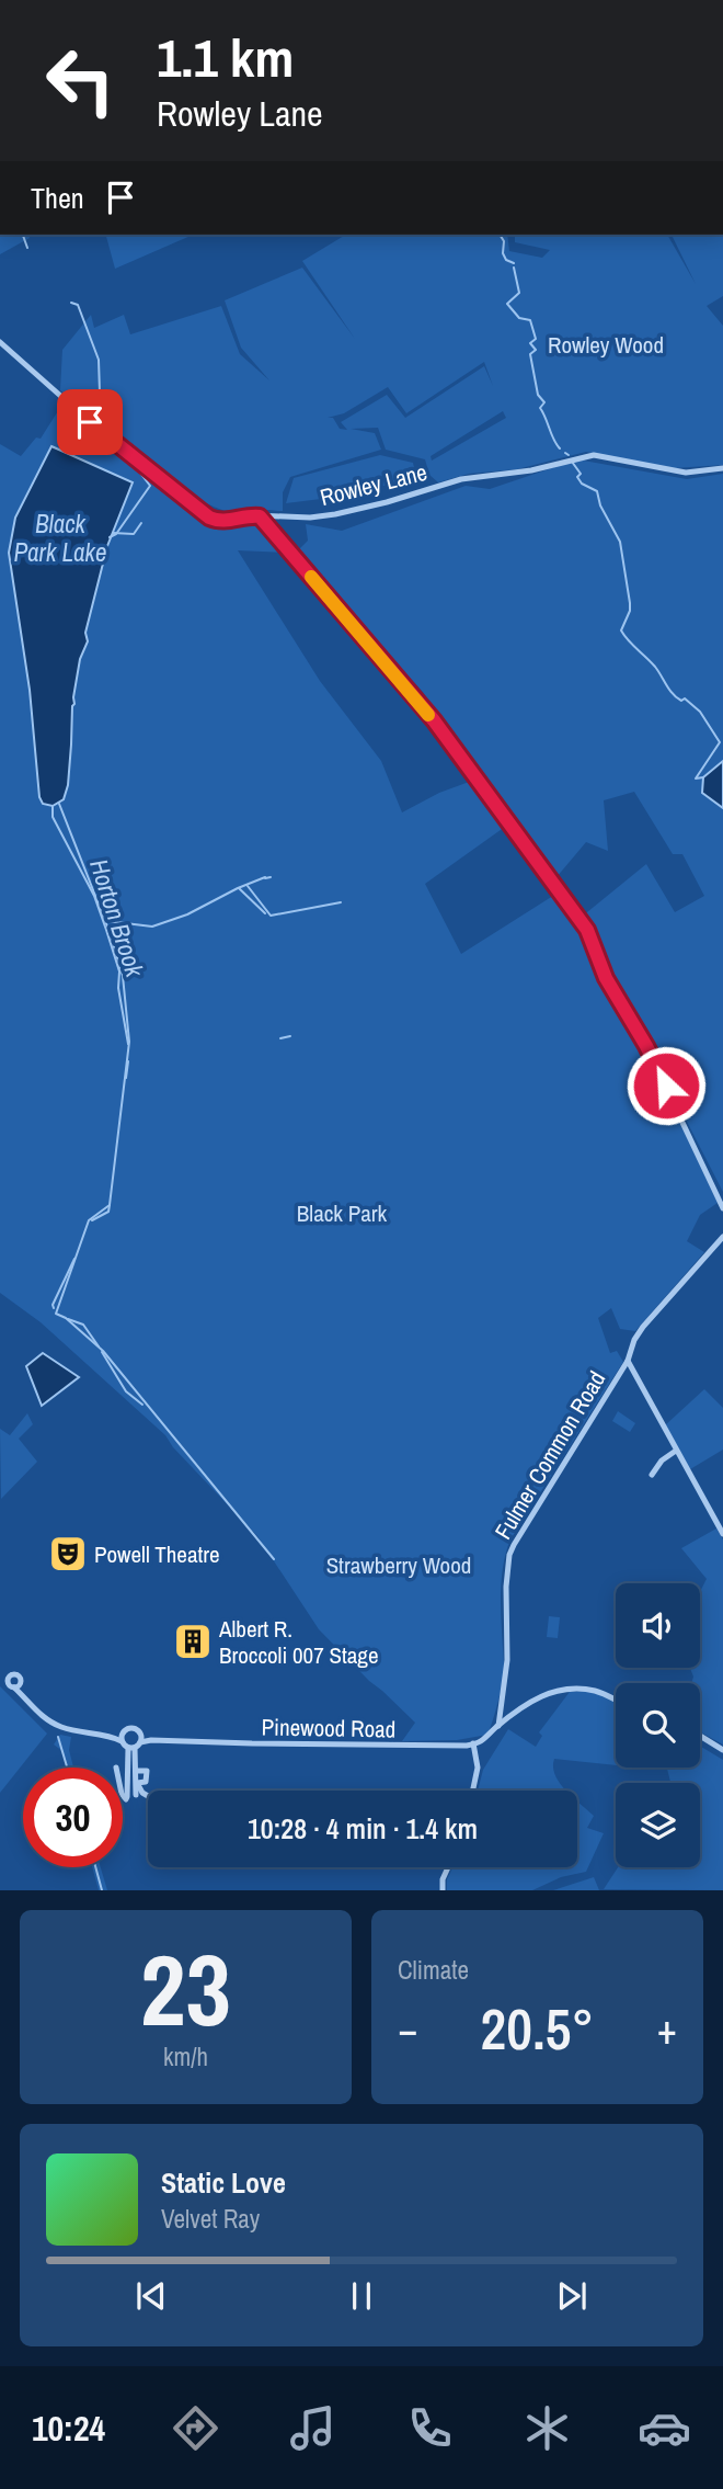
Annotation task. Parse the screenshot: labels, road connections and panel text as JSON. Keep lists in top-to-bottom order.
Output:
{
  "streets": {
    "street": ["Rowley Lane", "Fulmer Common Road", "Pinewood Road"]
  },
  "water": ["Black Park Lake", "Horton Brook"],
  "parks": ["Rowley Wood", "Black Park", "Strawberry Wood"],
  "places": {
    "theatre": ["Powell Theatre"],
    "building": ["Albert R. Broccoli 007 Stage"]
  },
  "page": {
    "turn": ["1.1 km", "Rowley Lane"],
    "then": "Then",
    "limit": "30",
    "trip": "10:28 · 4 min · 1.4 km",
    "tile": [
      ["23", "km/h"],
      "Climate"
    ],
    "heat": ["−", "20.5°", "+"],
    "song": ["Static Love", "Velvet Ray"],
    "tabs": "10:24"
  }
}
